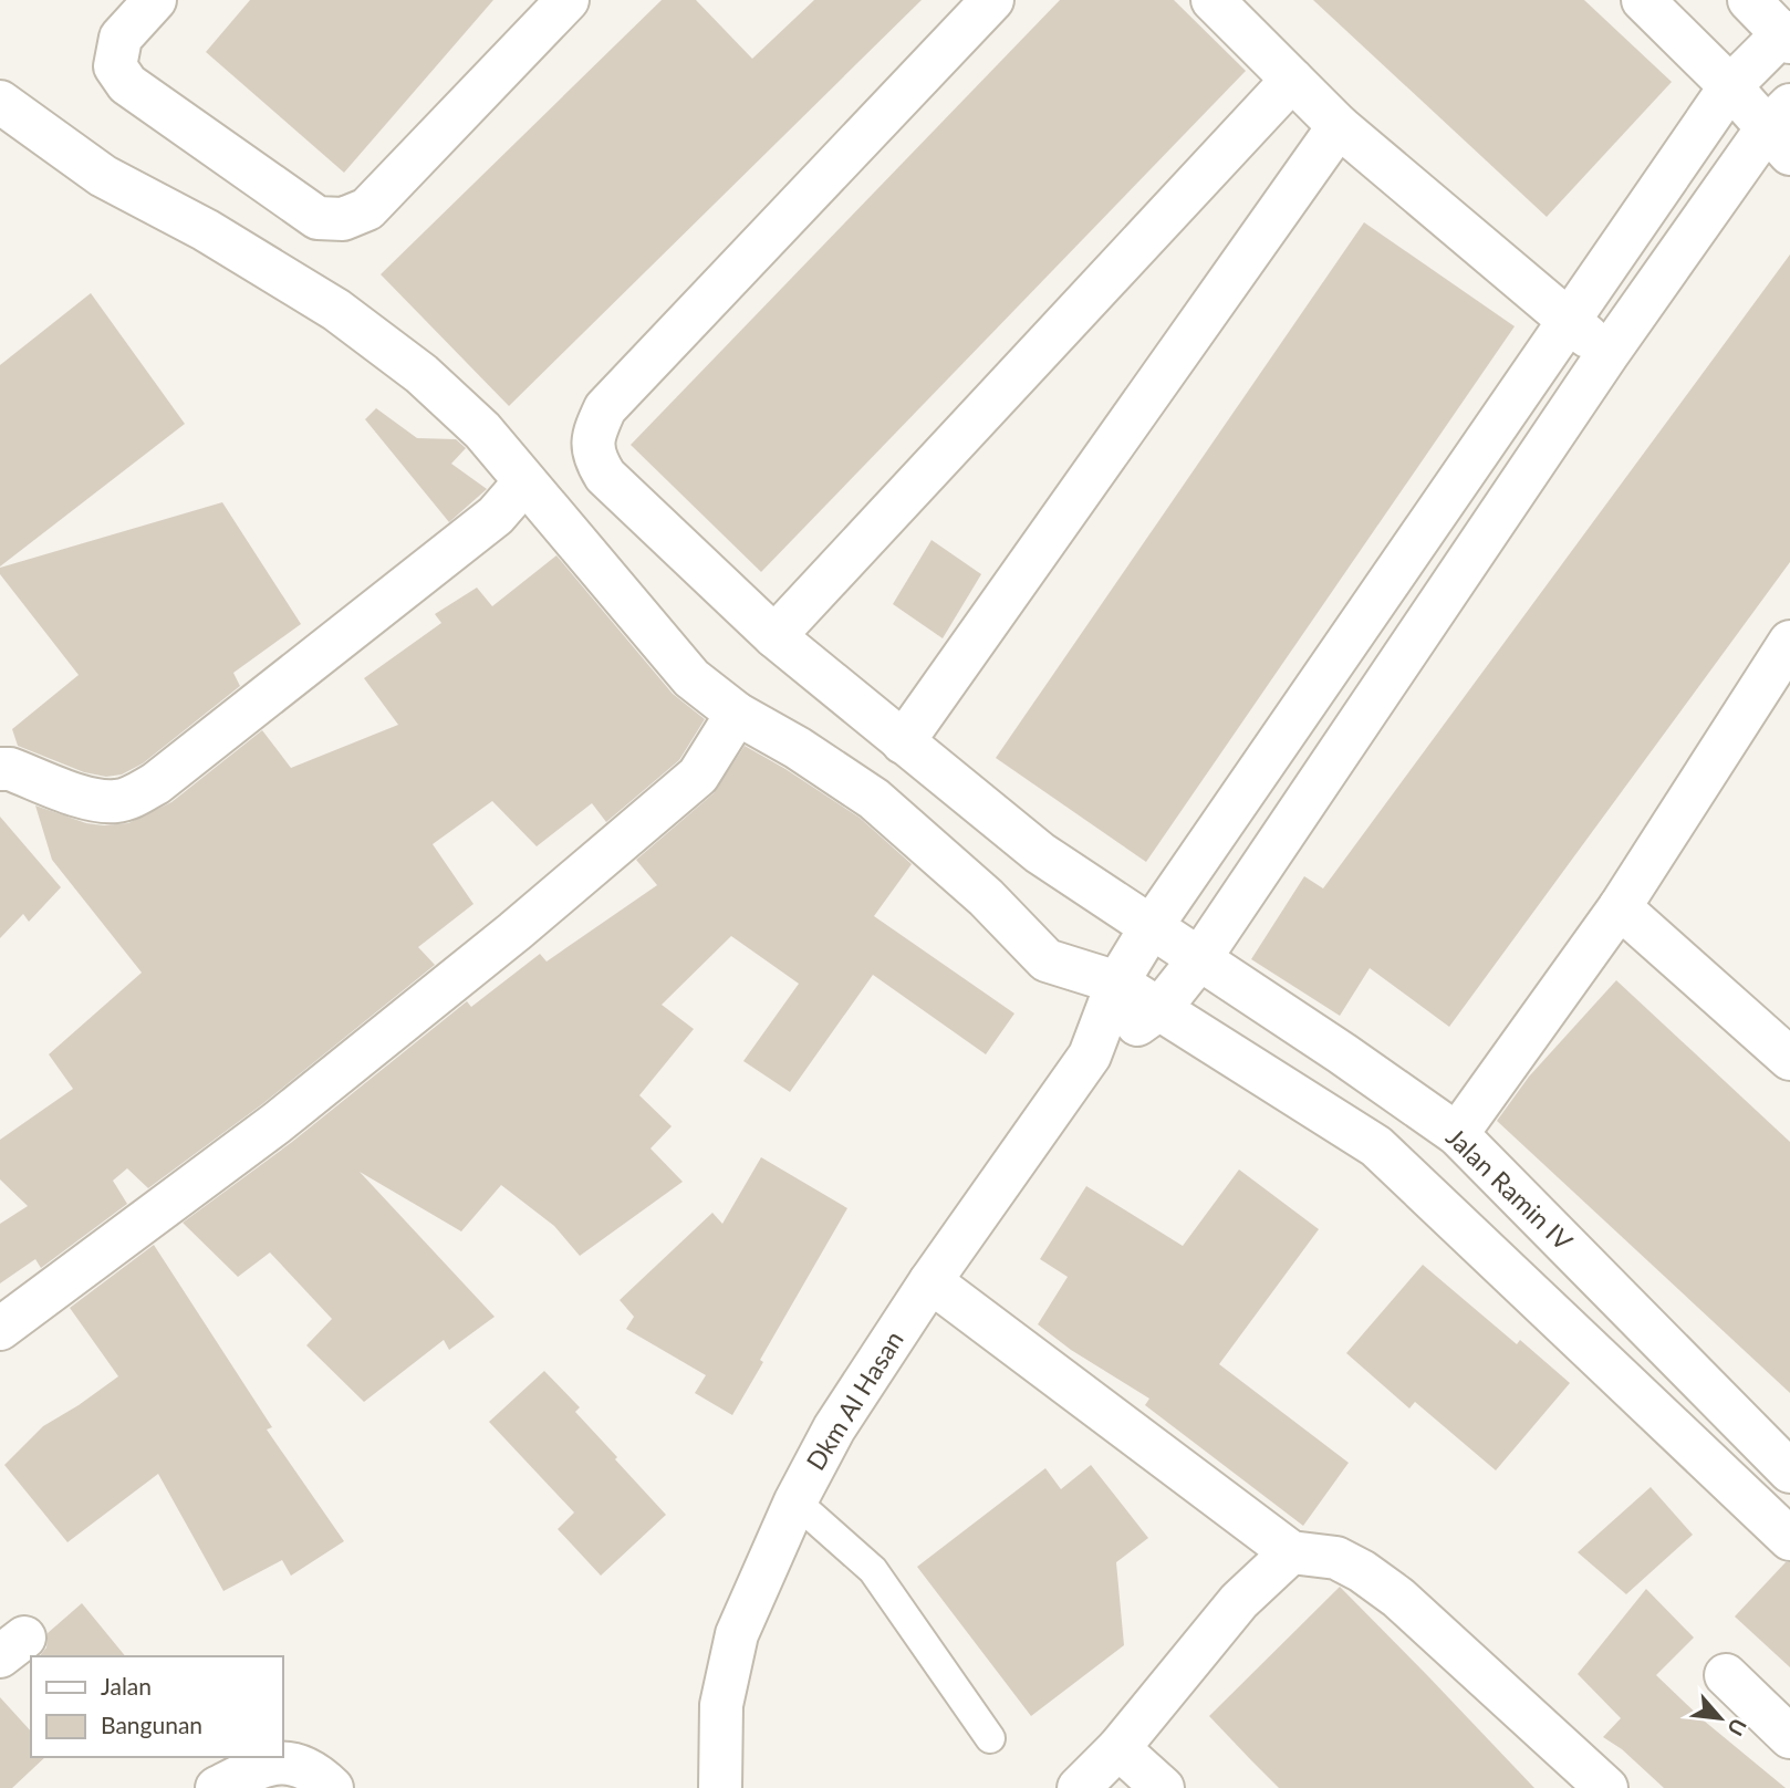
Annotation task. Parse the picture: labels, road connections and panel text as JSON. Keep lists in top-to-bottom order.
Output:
{
  "streets": {
    "street": ["Jalan Ramin IV", "Dkm Al Hasan"]
  },
  "legend": ["Jalan", "Bangunan"],
  "north": "bottom right"
}
